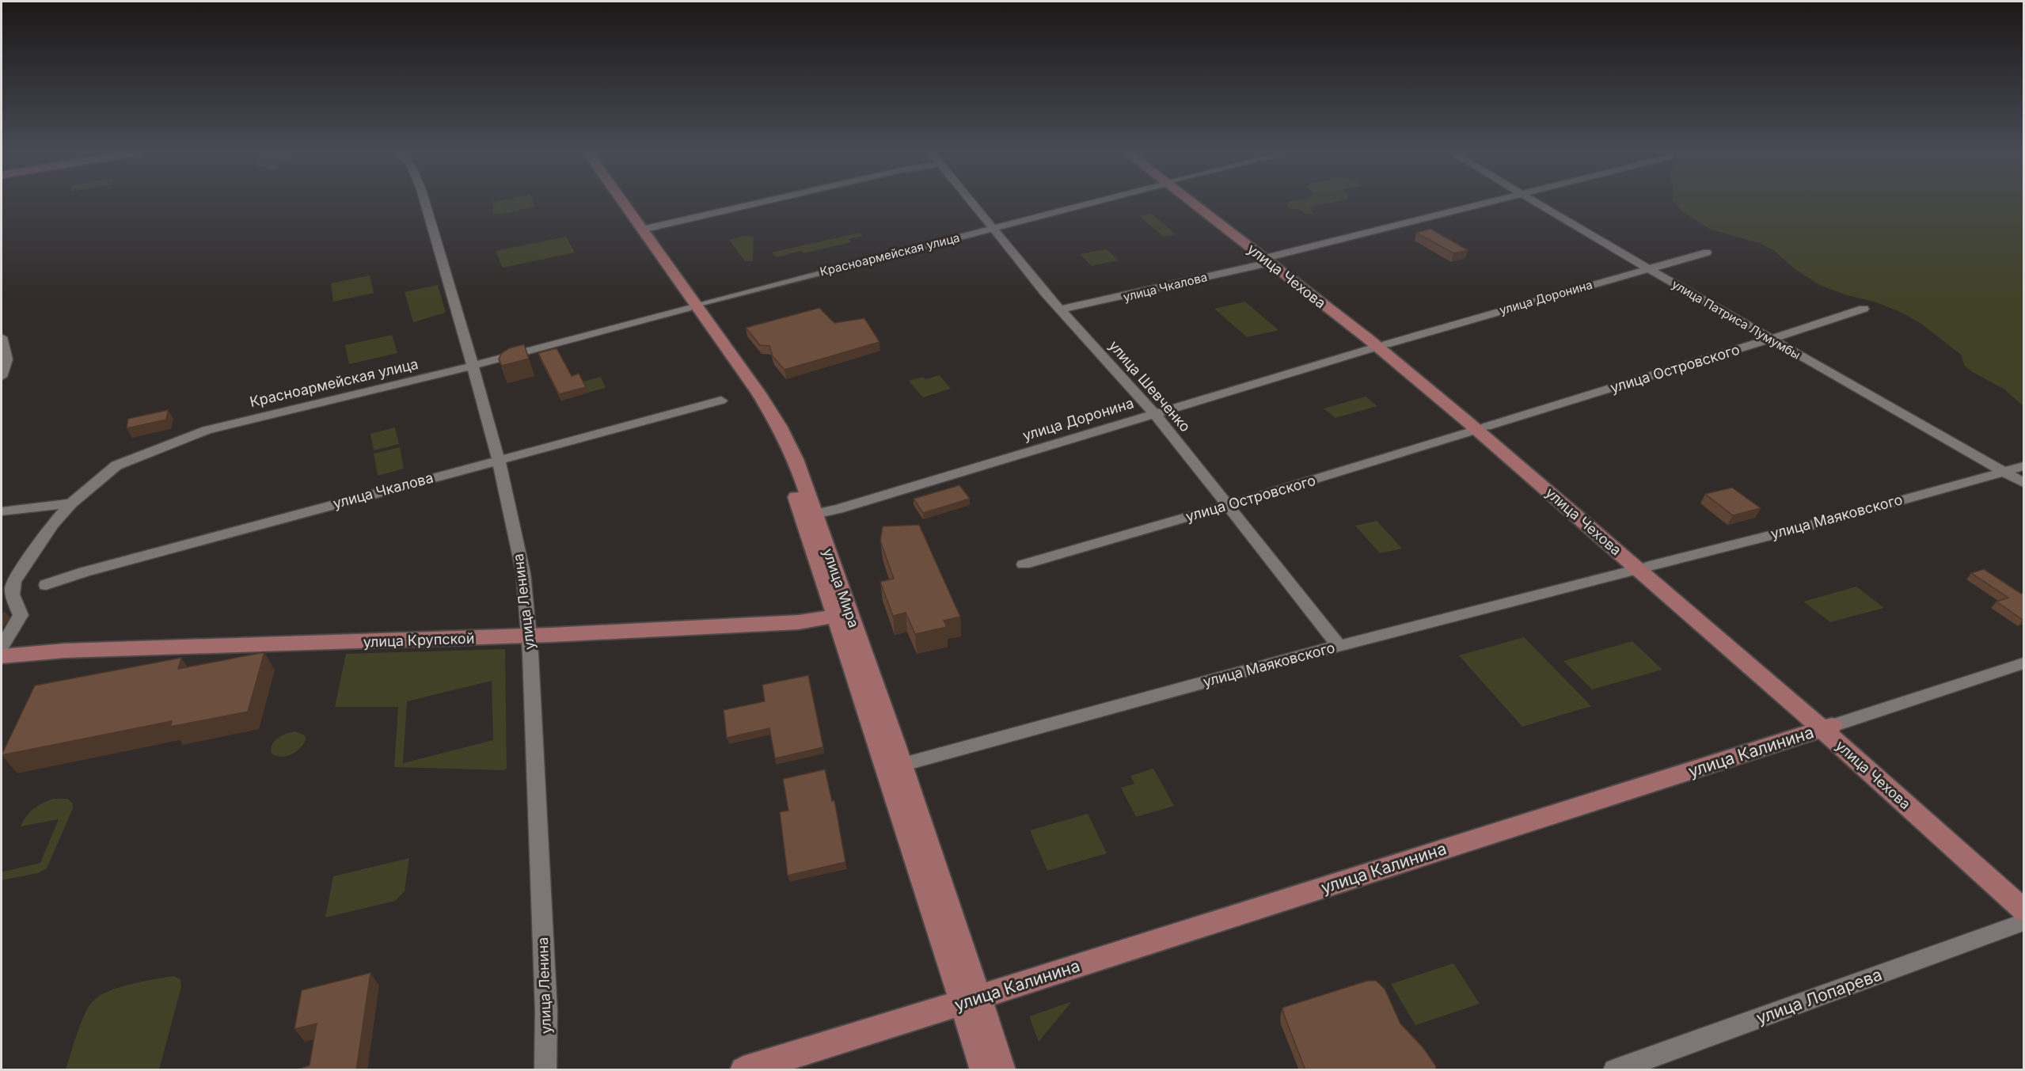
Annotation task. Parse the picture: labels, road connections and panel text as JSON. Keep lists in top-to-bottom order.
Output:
{
  "streets": {
    "main road": [
      "улица Чехова",
      "улица Мира",
      "улица Крупской",
      "улица Калинина"
    ],
    "street": [
      "Красноармейская улица",
      "улица Чкалова",
      "улица Доронина",
      "улица Патриса Лумумбы",
      "улица Островского",
      "улица Шевченко",
      "улица Маяковского",
      "улица Ленина",
      "улица Лопарева"
    ]
  },
  "crossings": [
    ["Красноармейская улица", "улица Шевченко"],
    ["Красноармейская улица", "улица Мира"],
    ["Красноармейская улица", "улица Ленина"],
    ["Красноармейская улица", "улица Крупской"],
    ["улица Чехова", "улица Чкалова"],
    ["улица Чехова", "улица Доронина"],
    ["улица Чехова", "улица Островского"],
    ["улица Чехова", "улица Маяковского"],
    ["улица Чехова", "улица Калинина"],
    ["улица Чкалова", "улица Шевченко"],
    ["улица Чкалова", "улица Ленина"],
    ["улица Доронина", "улица Патриса Лумумбы"],
    ["улица Доронина", "улица Шевченко"],
    ["улица Доронина", "улица Мира"],
    ["улица Патриса Лумумбы", "улица Островского"],
    ["улица Патриса Лумумбы", "улица Маяковского"],
    ["улица Островского", "улица Шевченко"],
    ["улица Шевченко", "улица Маяковского"],
    ["улица Маяковского", "улица Мира"],
    ["улица Мира", "улица Крупской"],
    ["улица Мира", "улица Калинина"],
    ["улица Ленина", "улица Крупской"]
  ]
}
